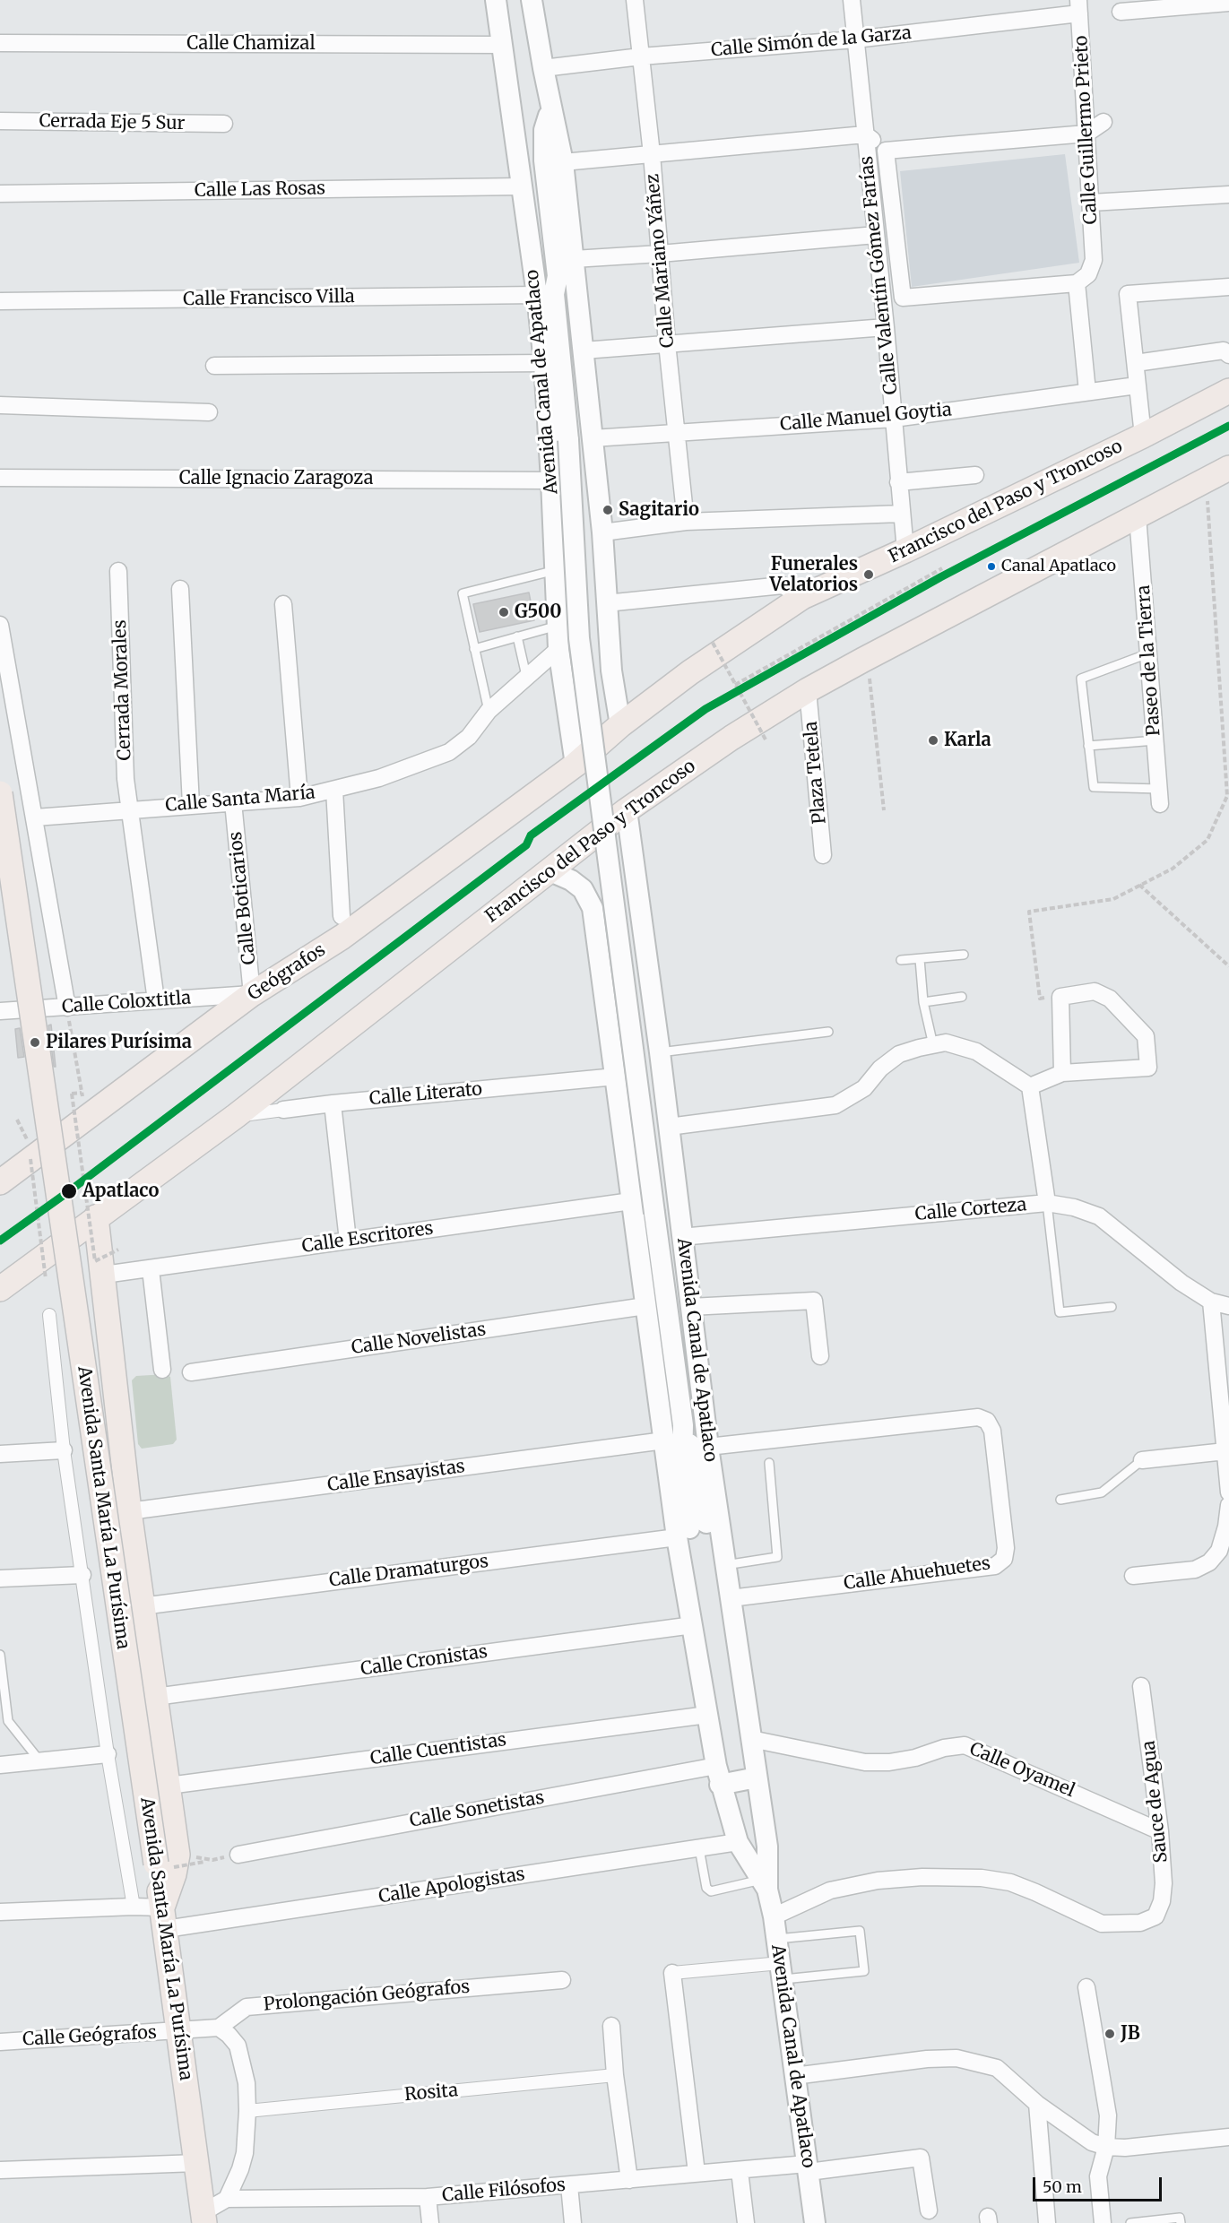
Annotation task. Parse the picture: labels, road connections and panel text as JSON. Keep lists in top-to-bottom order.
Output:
{
  "streets": {
    "main road": ["Francisco del Paso y Troncoso", "Geógrafos", "Avenida Santa María La Purísima"],
    "street": [
      "Calle Simón de la Garza",
      "Calle Chamizal",
      "Cerrada Eje 5 Sur",
      "Calle Guillermo Prieto",
      "Calle Las Rosas",
      "Calle Mariano Yáñez",
      "Calle Valentín Gómez Farías",
      "Calle Francisco Villa",
      "Avenida Canal de Apatlaco",
      "Calle Manuel Goytia",
      "Calle Ignacio Zaragoza",
      "Paseo de la Tierra",
      "Cerrada Morales",
      "Plaza Tetela",
      "Calle Santa María",
      "Calle Boticarios",
      "Calle Coloxtitla",
      "Calle Literato",
      "Calle Corteza",
      "Calle Escritores",
      "Calle Novelistas",
      "Calle Ensayistas",
      "Calle Dramaturgos",
      "Calle Ahuehuetes",
      "Calle Cronistas",
      "Calle Cuentistas",
      "Calle Oyamel",
      "Sauce de Agua",
      "Calle Sonetistas",
      "Calle Apologistas",
      "Prolongación Geógrafos",
      "Calle Geógrafos",
      "Rosita",
      "Calle Filósofos"
    ]
  },
  "crossings": [
    ["Calle Simón de la Garza", "Calle Guillermo Prieto"],
    ["Calle Simón de la Garza", "Calle Mariano Yáñez"],
    ["Calle Simón de la Garza", "Calle Valentín Gómez Farías"],
    ["Calle Chamizal", "Avenida Canal de Apatlaco"],
    ["Calle Guillermo Prieto", "Calle Valentín Gómez Farías"],
    ["Calle Las Rosas", "Avenida Canal de Apatlaco"],
    ["Calle Mariano Yáñez", "Calle Manuel Goytia"],
    ["Calle Valentín Gómez Farías", "Calle Manuel Goytia"],
    ["Calle Valentín Gómez Farías", "Francisco del Paso y Troncoso"],
    ["Calle Francisco Villa", "Avenida Canal de Apatlaco"],
    ["Avenida Canal de Apatlaco", "Calle Ignacio Zaragoza"],
    ["Avenida Canal de Apatlaco", "Francisco del Paso y Troncoso"],
    ["Avenida Canal de Apatlaco", "Calle Santa María"],
    ["Avenida Canal de Apatlaco", "Geógrafos"],
    ["Avenida Canal de Apatlaco", "Calle Literato"],
    ["Avenida Canal de Apatlaco", "Calle Corteza"],
    ["Avenida Canal de Apatlaco", "Calle Escritores"],
    ["Avenida Canal de Apatlaco", "Calle Novelistas"],
    ["Avenida Canal de Apatlaco", "Calle Ensayistas"],
    ["Avenida Canal de Apatlaco", "Calle Dramaturgos"],
    ["Avenida Canal de Apatlaco", "Calle Ahuehuetes"],
    ["Avenida Canal de Apatlaco", "Calle Cronistas"],
    ["Avenida Canal de Apatlaco", "Calle Cuentistas"],
    ["Avenida Canal de Apatlaco", "Calle Oyamel"],
    ["Avenida Canal de Apatlaco", "Sauce de Agua"],
    ["Avenida Canal de Apatlaco", "Calle Sonetistas"],
    ["Avenida Canal de Apatlaco", "Calle Apologistas"],
    ["Avenida Canal de Apatlaco", "Calle Filósofos"],
    ["Francisco del Paso y Troncoso", "Paseo de la Tierra"],
    ["Francisco del Paso y Troncoso", "Plaza Tetela"],
    ["Francisco del Paso y Troncoso", "Geógrafos"],
    ["Francisco del Paso y Troncoso", "Calle Literato"],
    ["Cerrada Morales", "Calle Santa María"],
    ["Cerrada Morales", "Calle Coloxtitla"],
    ["Calle Santa María", "Calle Boticarios"],
    ["Calle Boticarios", "Geógrafos"],
    ["Calle Boticarios", "Calle Coloxtitla"],
    ["Geógrafos", "Calle Coloxtitla"],
    ["Avenida Santa María La Purísima", "Calle Apologistas"],
    ["Avenida Santa María La Purísima", "Calle Geógrafos"],
    ["Avenida Santa María La Purísima", "Calle Filósofos"],
    ["Calle Oyamel", "Sauce de Agua"]
  ],
  "places": [
    "Sagitario",
    "Canal Apatlaco",
    "Funerales Velatorios",
    "G500",
    "Karla",
    "Pilares Purísima",
    "Apatlaco",
    "JB"
  ],
  "scale_bar": "50 m"
}
